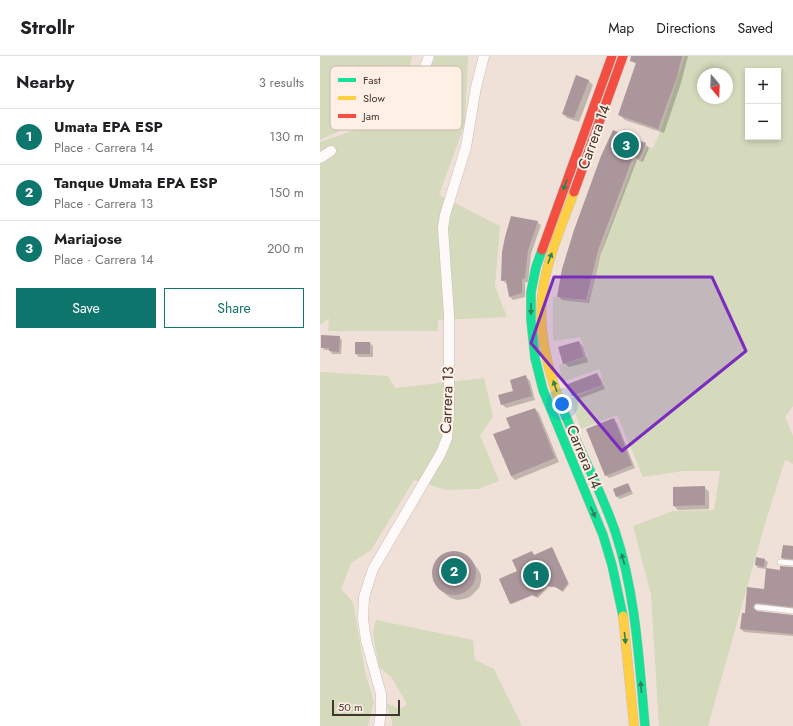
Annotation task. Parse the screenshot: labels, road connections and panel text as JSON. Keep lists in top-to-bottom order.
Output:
{
  "streets": {
    "main road": ["Carrera 14"],
    "street": ["Carrera 13"]
  },
  "legend": ["Fast", "Slow", "Jam"],
  "scale_bar": "50 m",
  "north": "bottom",
  "page": {
    "header": "Strollr",
    "nav": ["Map", "Directions", "Saved"],
    "heading": ["Nearby", "3 results"],
    "map_buttons": ["+", "−"],
    "list": [
      {
        "mark": "1",
        "name": "Umata EPA ESP",
        "note": "Place · Carrera 14",
        "value": "130 m"
      },
      {
        "mark": "2",
        "name": "Tanque Umata EPA ESP",
        "note": "Place · Carrera 13",
        "value": "150 m"
      },
      {
        "mark": "3",
        "name": "Mariajose",
        "note": "Place · Carrera 14",
        "value": "200 m"
      }
    ],
    "pins": ["3", "2", "1"],
    "buttons": ["Save", "Share"],
    "scale": "50 m"
  }
}
